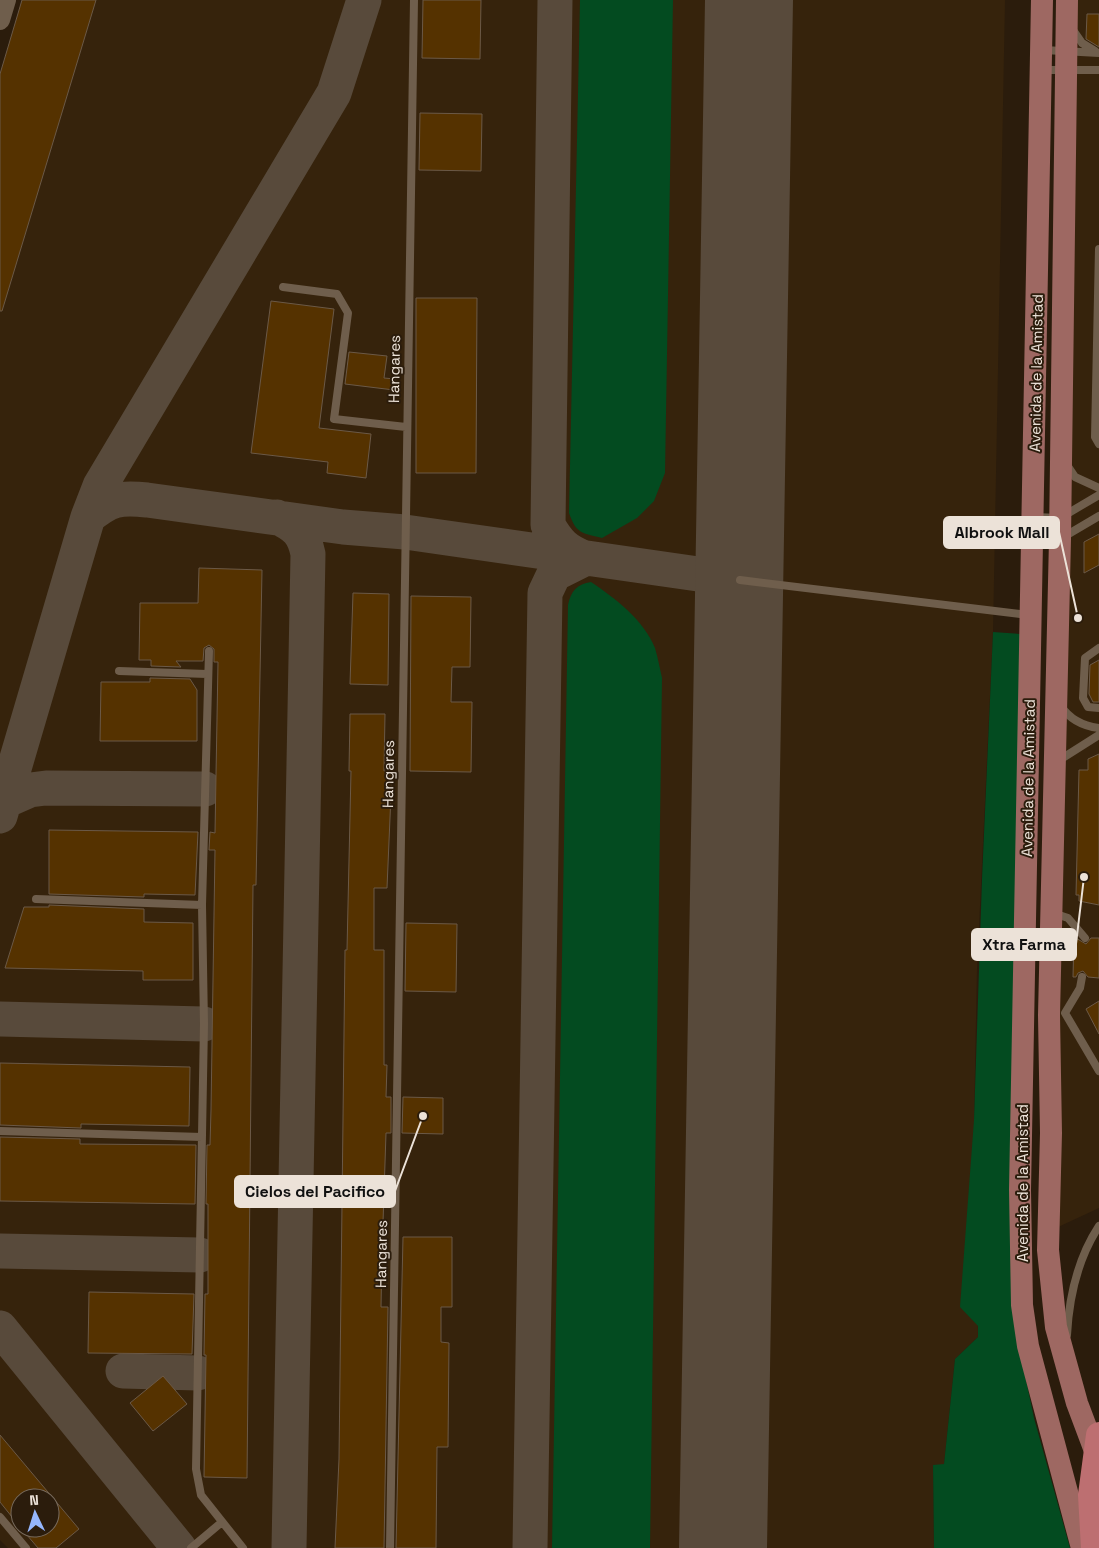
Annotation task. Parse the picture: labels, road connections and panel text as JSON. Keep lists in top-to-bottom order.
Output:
{
  "streets": {
    "main road": ["Avenida de la Amistad"],
    "lane": ["Hangares"]
  },
  "places": ["Albrook Mall", "Xtra Farma", "Cielos del Pacifico"],
  "north": "top"
}
